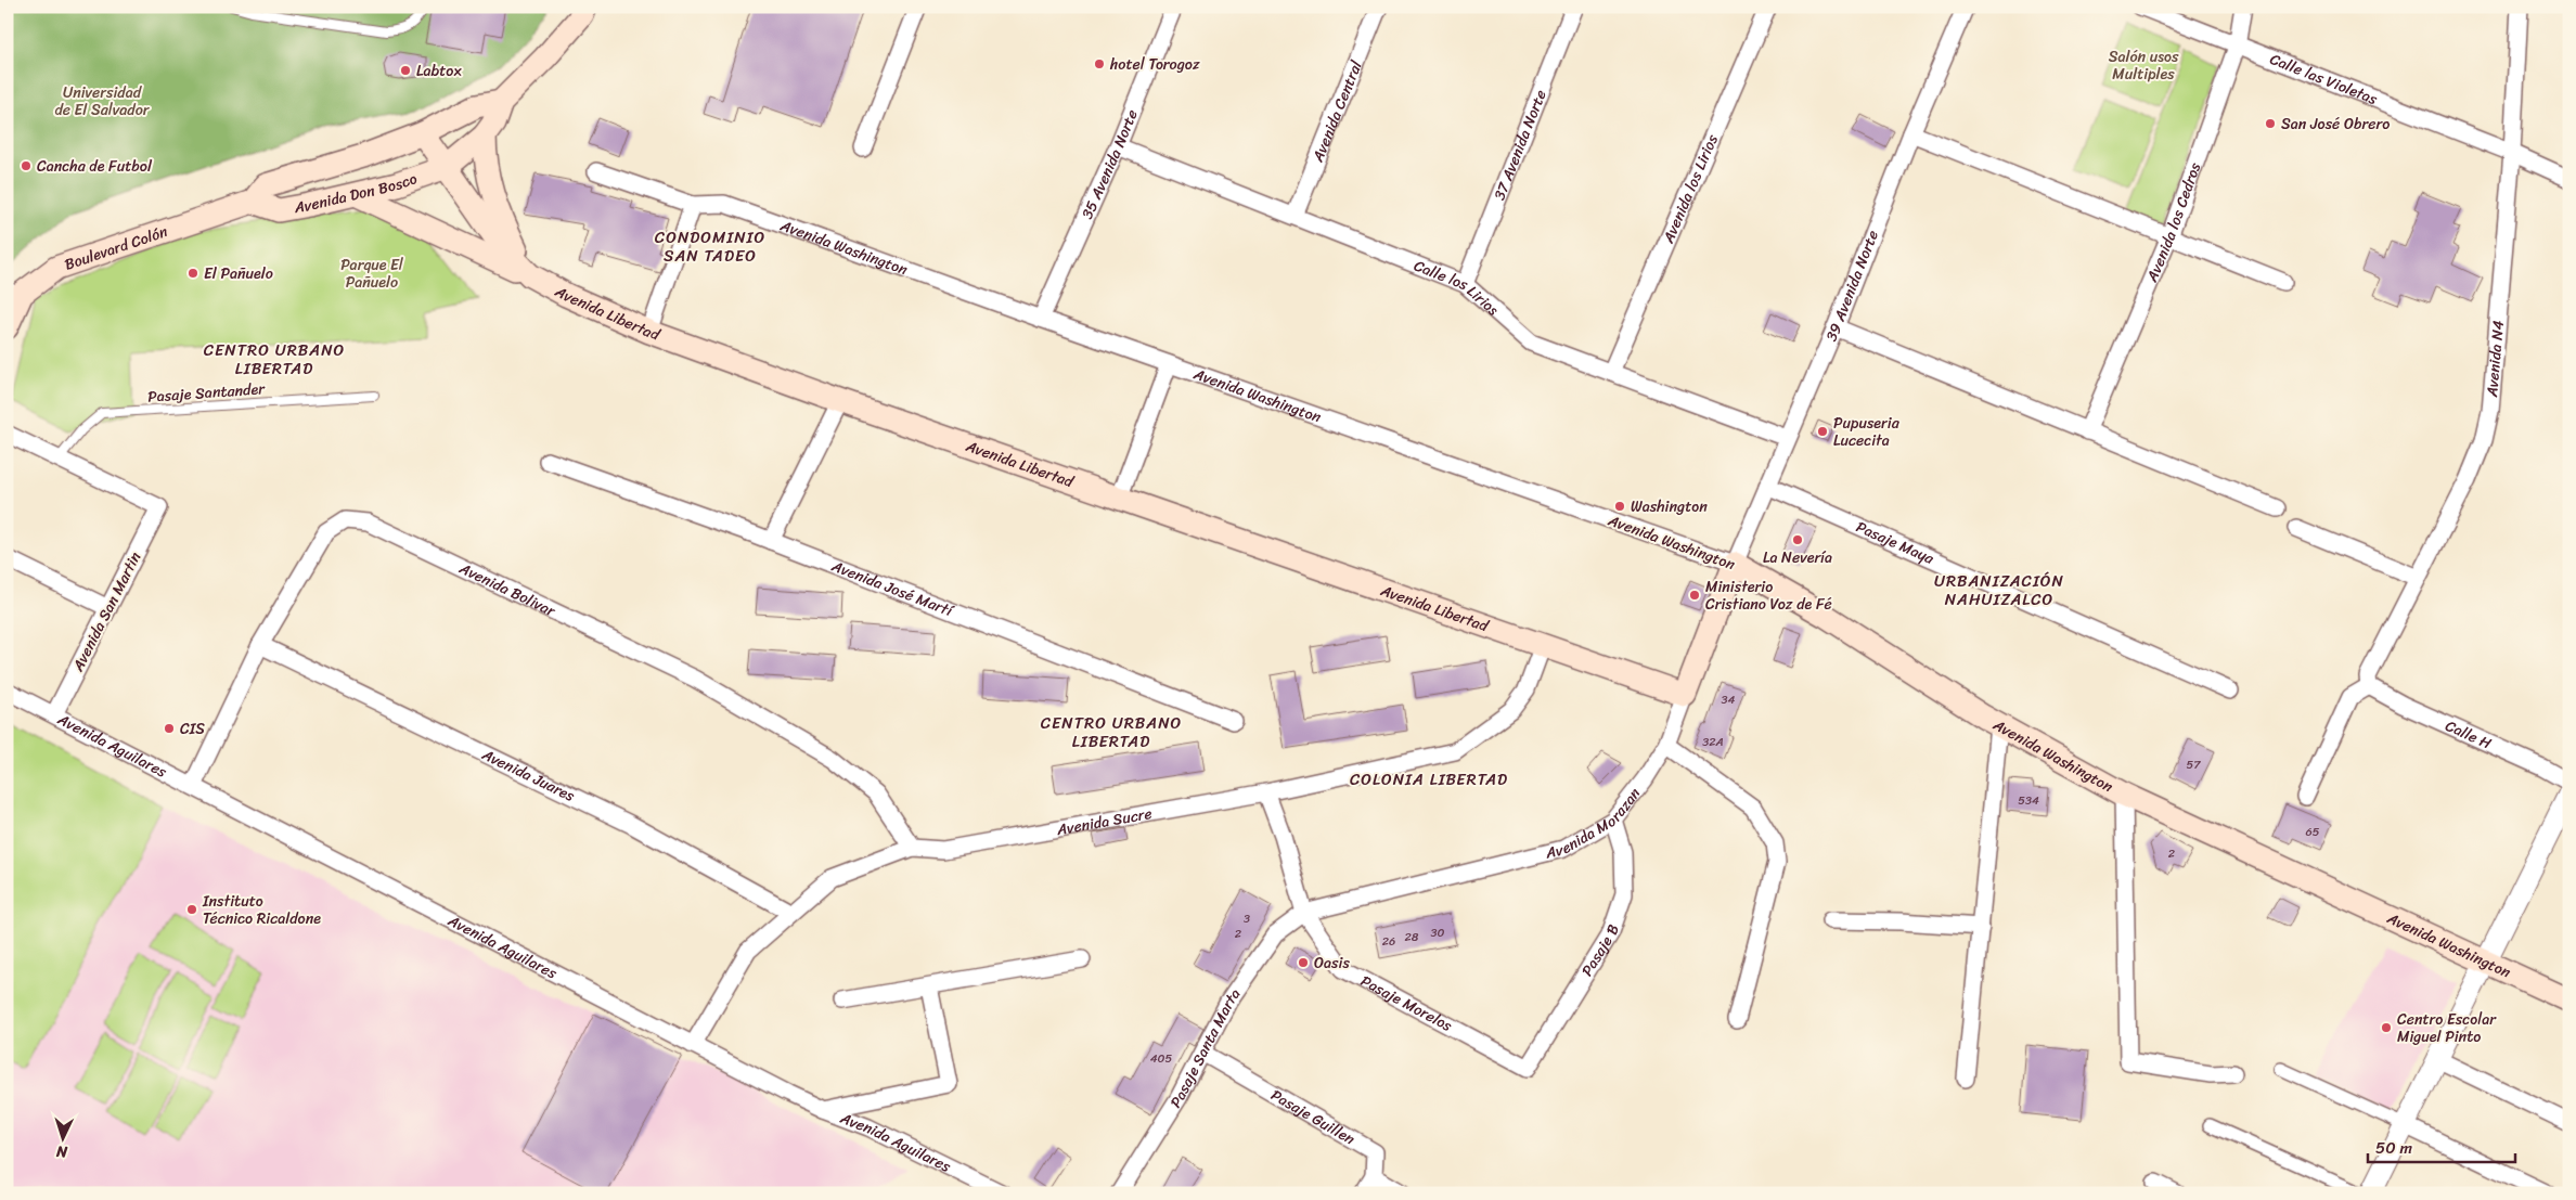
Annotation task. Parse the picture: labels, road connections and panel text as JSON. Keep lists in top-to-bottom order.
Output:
{
  "streets": {
    "main road": [
      "Avenida Don Bosco",
      "Boulevard Colón",
      "Avenida Washington",
      "Avenida Libertad",
      "Avenida Morazan"
    ],
    "street": [
      "Calle las Violetas",
      "Avenida Central",
      "37 Avenida Norte",
      "35 Avenida Norte",
      "Avenida los Lirios",
      "Avenida los Cedros",
      "39 Avenida Norte",
      "Calle los Lirios",
      "Avenida N4",
      "Pasaje Maya",
      "Avenida José Martí",
      "Avenida Bolivar",
      "Avenida San Martin",
      "Calle H",
      "Avenida Aguilares",
      "Avenida Juares",
      "Avenida Sucre",
      "Pasaje B",
      "Pasaje Morelos",
      "Pasaje Santa Marta",
      "Pasaje Guillen"
    ],
    "lane": ["Pasaje Santander"]
  },
  "crossings": [
    ["Calle las Violetas", "Avenida los Cedros"],
    ["Calle las Violetas", "Avenida N4"],
    ["Avenida Central", "Calle los Lirios"],
    ["37 Avenida Norte", "Calle los Lirios"],
    ["35 Avenida Norte", "Avenida Washington"],
    ["35 Avenida Norte", "Calle los Lirios"],
    ["Avenida los Lirios", "Calle los Lirios"],
    ["Avenida Don Bosco", "Boulevard Colón"],
    ["Avenida Don Bosco", "Avenida Libertad"],
    ["Avenida Washington", "39 Avenida Norte"],
    ["Avenida Washington", "Avenida Morazan"],
    ["39 Avenida Norte", "Calle los Lirios"],
    ["39 Avenida Norte", "Pasaje Maya"],
    ["39 Avenida Norte", "Avenida Morazan"],
    ["Avenida Libertad", "Avenida Morazan"],
    ["Avenida Libertad", "Avenida Sucre"],
    ["Avenida N4", "Calle H"],
    ["Pasaje Santander", "Avenida San Martin"],
    ["Avenida Bolivar", "Avenida Aguilares"],
    ["Avenida Bolivar", "Avenida Juares"],
    ["Avenida Bolivar", "Avenida Sucre"],
    ["Avenida San Martin", "Avenida Aguilares"],
    ["Avenida Aguilares", "Avenida Sucre"],
    ["Avenida Juares", "Avenida Sucre"],
    ["Avenida Morazan", "Pasaje B"],
    ["Avenida Morazan", "Pasaje Morelos"],
    ["Avenida Morazan", "Pasaje Santa Marta"],
    ["Avenida Sucre", "Pasaje Morelos"],
    ["Pasaje B", "Pasaje Morelos"],
    ["Pasaje Morelos", "Pasaje Santa Marta"],
    ["Pasaje Santa Marta", "Pasaje Guillen"]
  ],
  "districts": [
    "CONDOMINIO SAN TADEO",
    "CENTRO URBANO LIBERTAD",
    "URBANIZACIÓN NAHUIZALCO",
    "CENTRO URBANO LIBERTAD",
    "COLONIA LIBERTAD"
  ],
  "parks": ["Salón usos Multiples", "Universidad de El Salvador", "Parque El Pañuelo"],
  "places": [
    "hotel Torogoz",
    "Labtox",
    "San José Obrero",
    "Cancha de Futbol",
    "El Pañuelo",
    "Pupuseria Lucecita",
    "Washington",
    "La Nevería",
    "Ministerio Cristiano Voz de Fé",
    "CIS",
    "Instituto Técnico Ricaldone",
    "Oasis",
    "Centro Escolar Miguel Pinto"
  ],
  "house_numbers": [
    "34",
    "32A",
    "57",
    "534",
    "65",
    "2",
    "3",
    "30",
    "2",
    "28",
    "26",
    "405"
  ],
  "scale_bar": "50 m",
  "north": "bottom"
}
